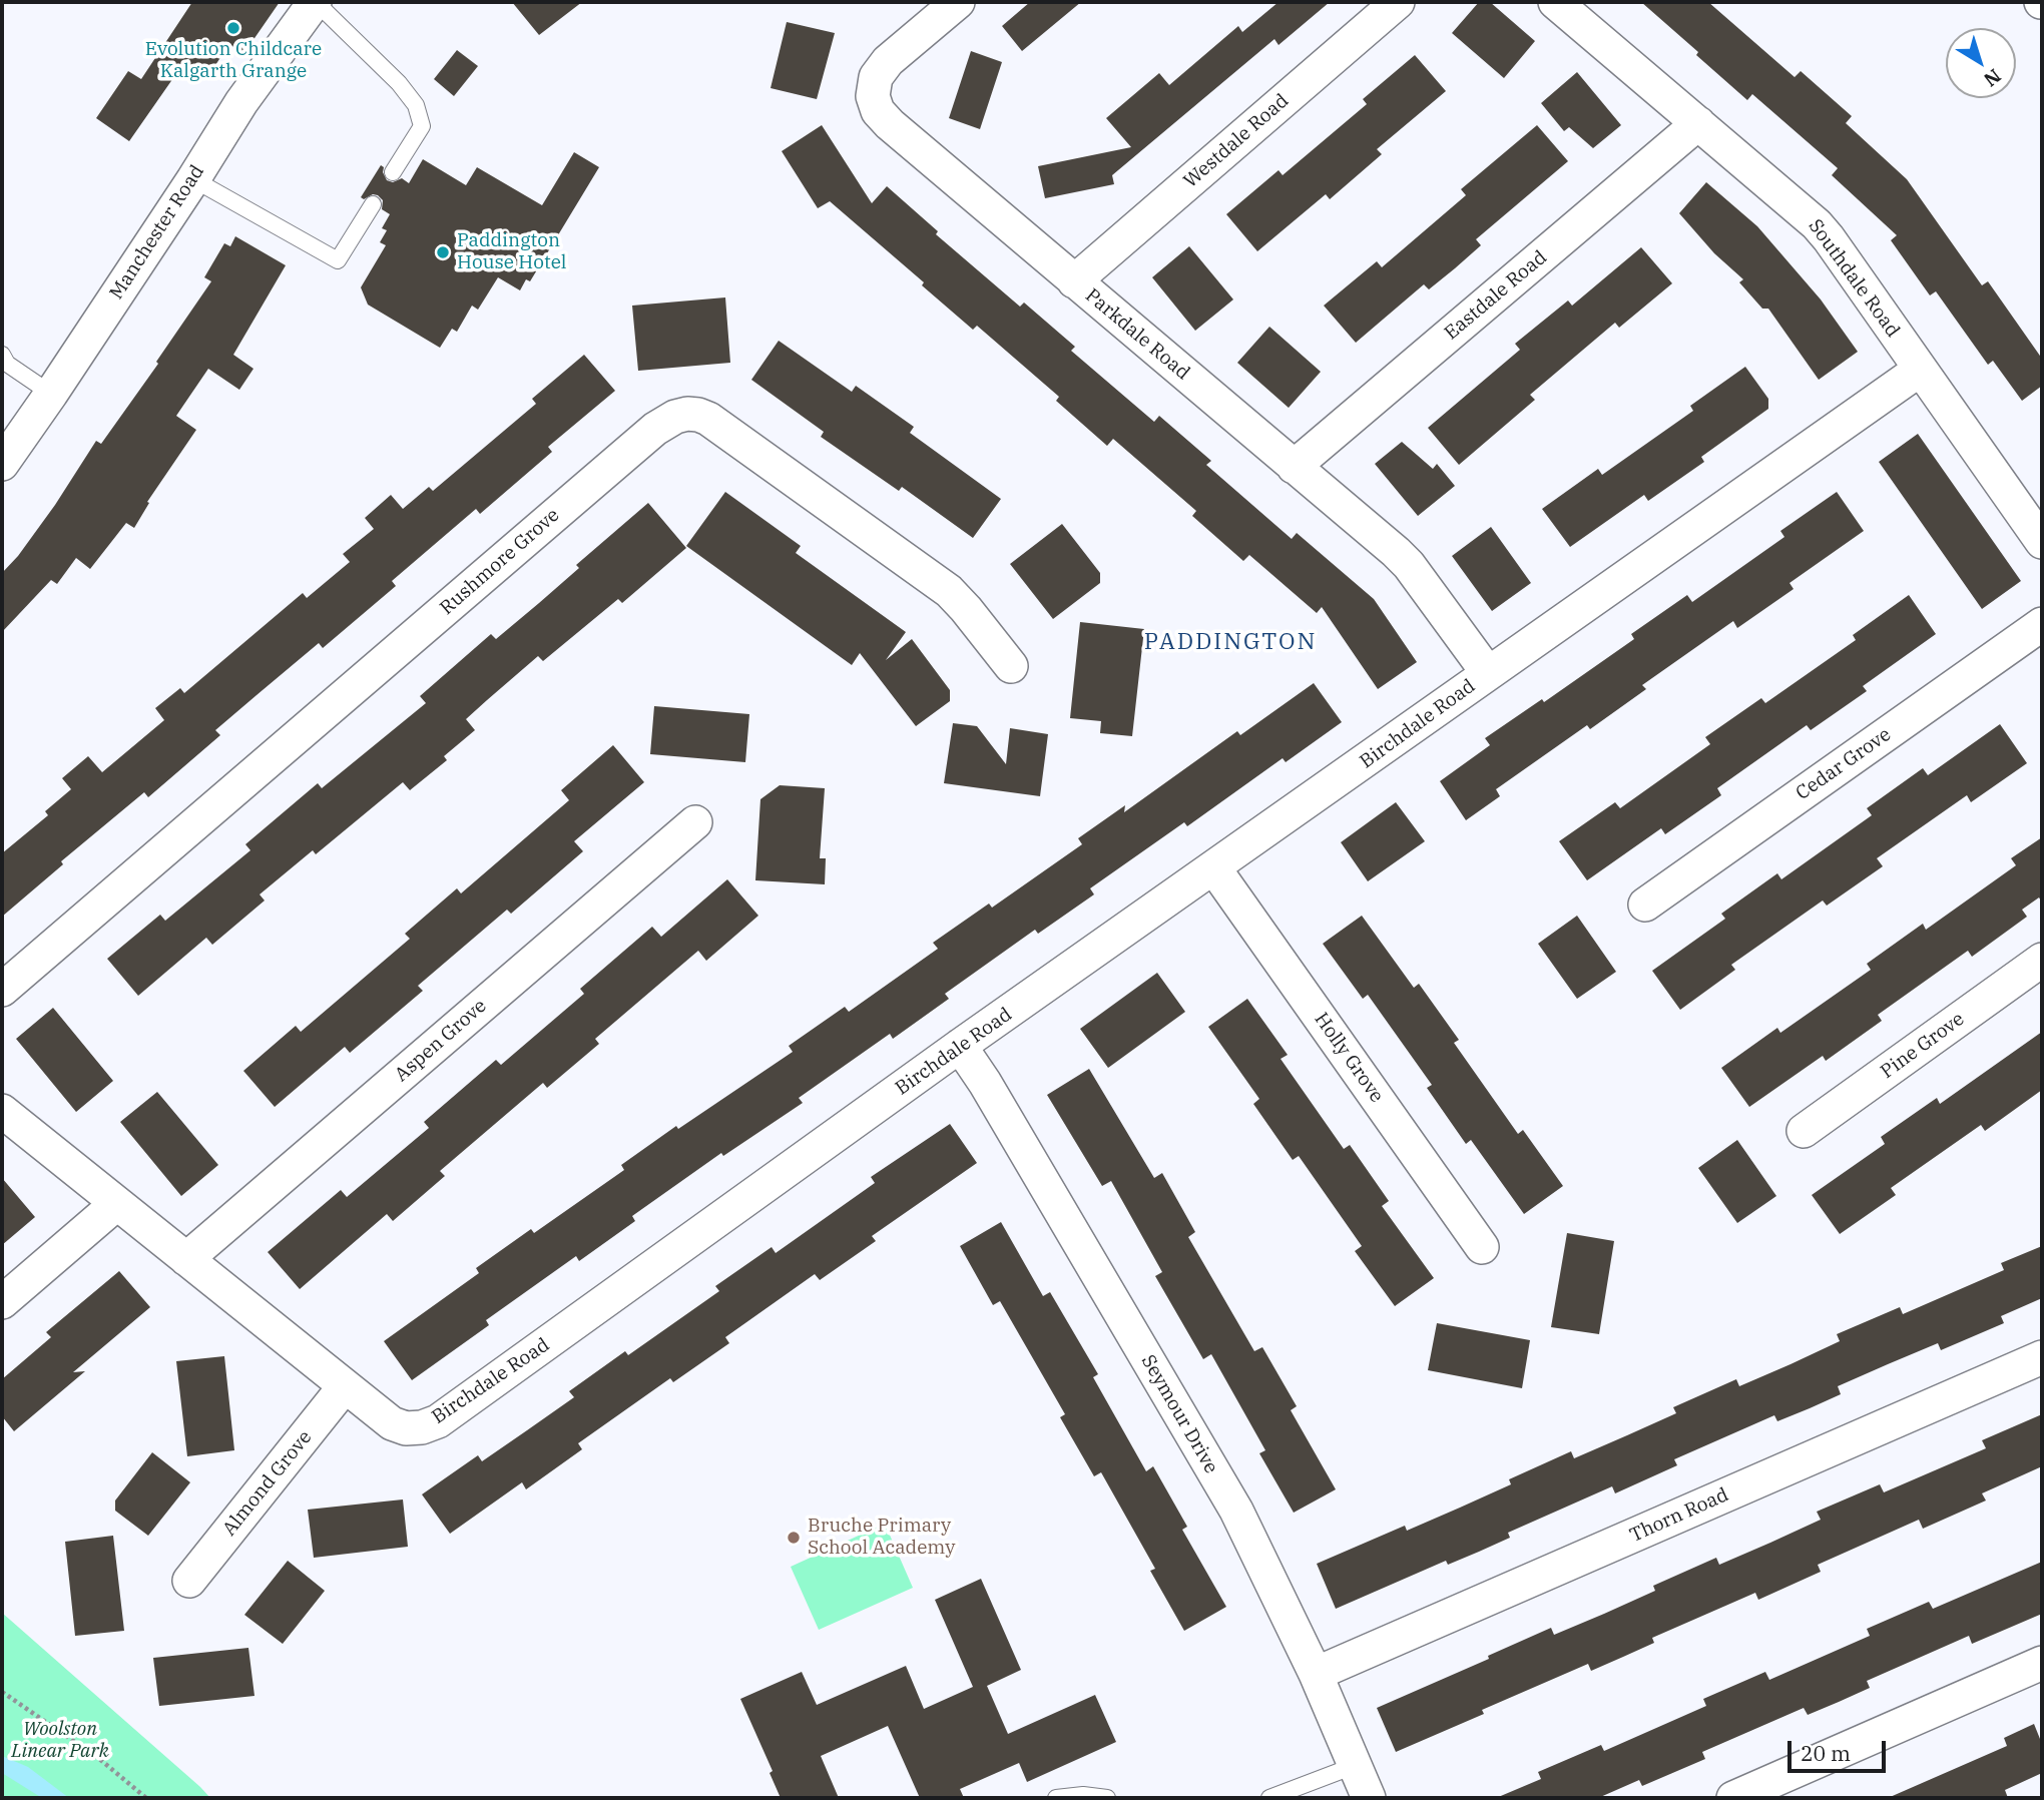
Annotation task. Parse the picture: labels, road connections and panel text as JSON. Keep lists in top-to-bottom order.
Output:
{
  "streets": {
    "street": [
      "Westdale Road",
      "Manchester Road",
      "Southdale Road",
      "Eastdale Road",
      "Parkdale Road",
      "Rushmore Grove",
      "Birchdale Road",
      "Cedar Grove",
      "Aspen Grove",
      "Pine Grove",
      "Holly Grove",
      "Seymour Drive",
      "Almond Grove",
      "Thorn Road"
    ]
  },
  "crossings": [
    ["Westdale Road", "Parkdale Road"],
    ["Southdale Road", "Eastdale Road"],
    ["Southdale Road", "Birchdale Road"],
    ["Eastdale Road", "Parkdale Road"],
    ["Parkdale Road", "Birchdale Road"],
    ["Birchdale Road", "Aspen Grove"],
    ["Birchdale Road", "Holly Grove"],
    ["Birchdale Road", "Seymour Drive"],
    ["Birchdale Road", "Almond Grove"],
    ["Seymour Drive", "Thorn Road"]
  ],
  "districts": ["PADDINGTON"],
  "parks": ["Woolston Linear Park"],
  "places": ["Evolution Childcare Kalgarth Grange", "Paddington House Hotel", "Bruche Primary School Academy"],
  "scale_bar": "20 m",
  "north": "bottom right"
}
